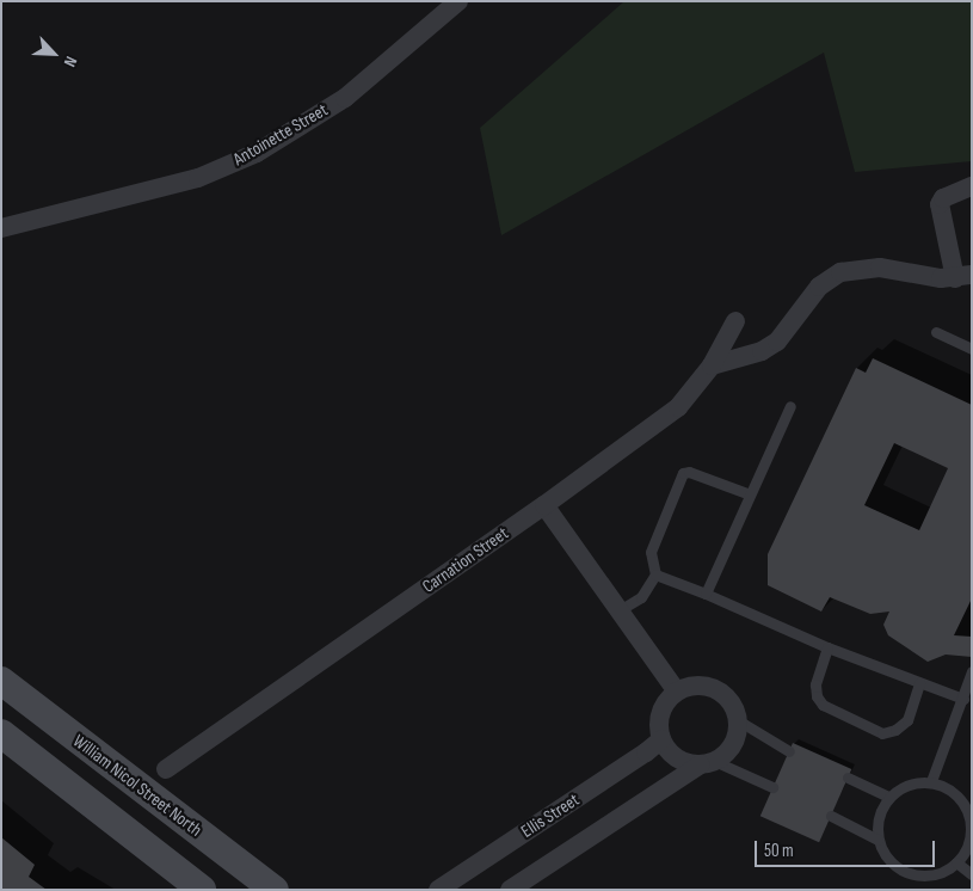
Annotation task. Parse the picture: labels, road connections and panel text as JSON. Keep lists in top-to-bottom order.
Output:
{
  "streets": {
    "main road": ["William Nicol Street North"],
    "street": ["Antoinette Street", "Carnation Street", "Ellis Street"]
  },
  "scale_bar": "50 m",
  "north": "bottom right"
}
